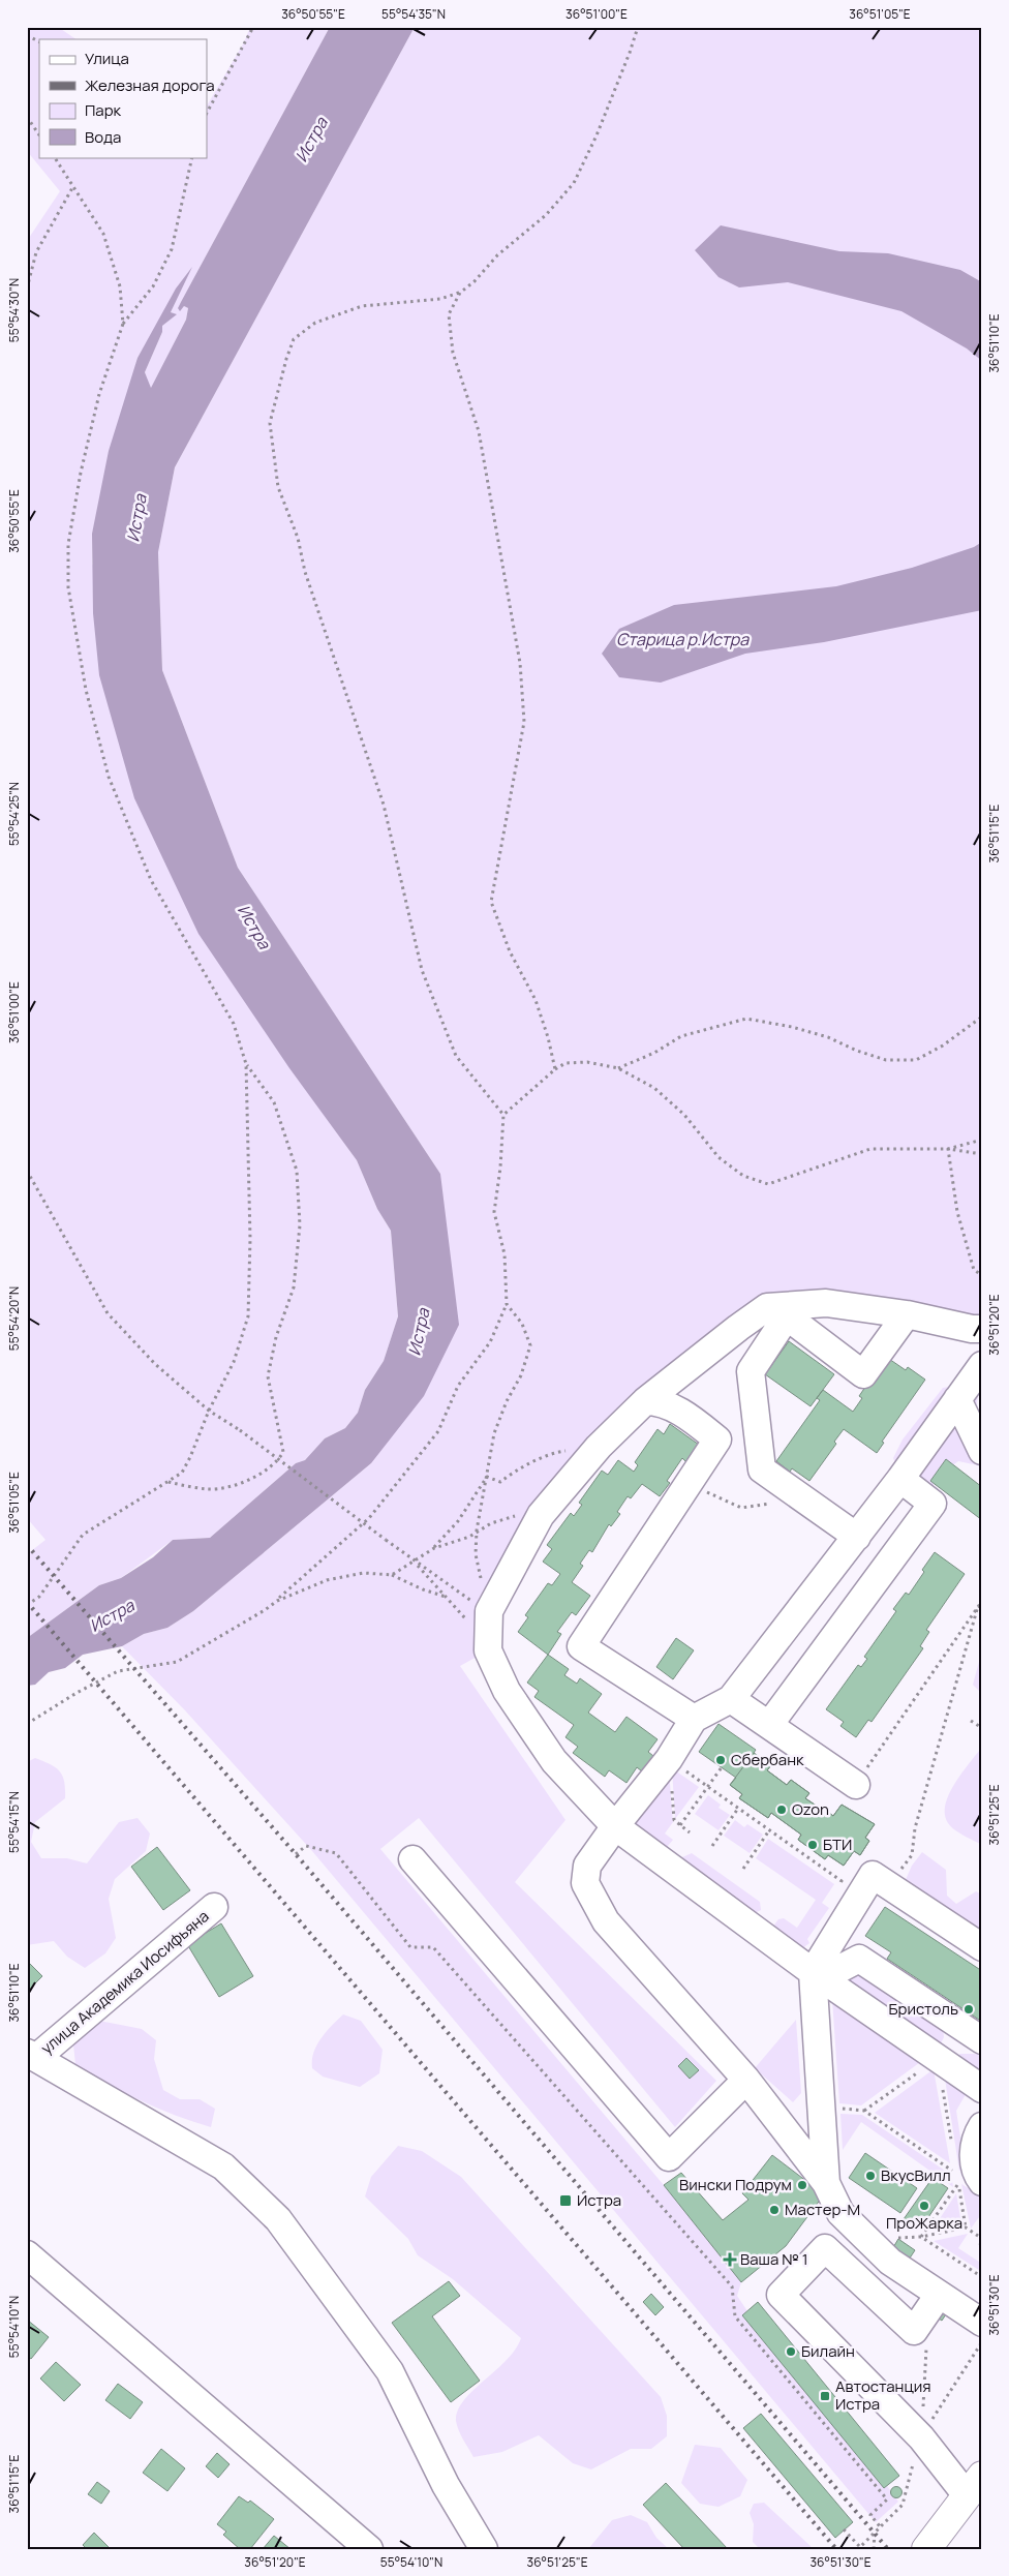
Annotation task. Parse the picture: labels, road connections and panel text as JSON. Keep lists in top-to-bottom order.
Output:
{
  "streets": {
    "street": ["улица Академика Иосифьяна"]
  },
  "water": ["Истра", "Старица р.Истра"],
  "places": {
    "other": [
      "Сбербанк",
      "Ozon",
      "БТИ",
      "Бристоль",
      "ВкусВилл",
      "Вински Подрум",
      "ПроЖарка",
      "Мастер-М",
      "Билайн"
    ],
    "transit": ["Истра", "Автостанция Истра"],
    "health": ["Ваша № 1"]
  },
  "legend": [
    "Улица",
    "Железная дорога",
    "Парк",
    "Вода"
  ],
  "coordinates": [
    "36°50'55\"E",
    "55°54'35\"N",
    "36°51'00\"E",
    "36°51'05\"E",
    "55°54'30\"N",
    "36°51'10\"E",
    "55°54'25\"N",
    "36°51'15\"E",
    "55°54'20\"N",
    "36°51'20\"E",
    "36°51'25\"E",
    "55°54'15\"N",
    "36°51'30\"E",
    "55°54'10\"N"
  ]
}
